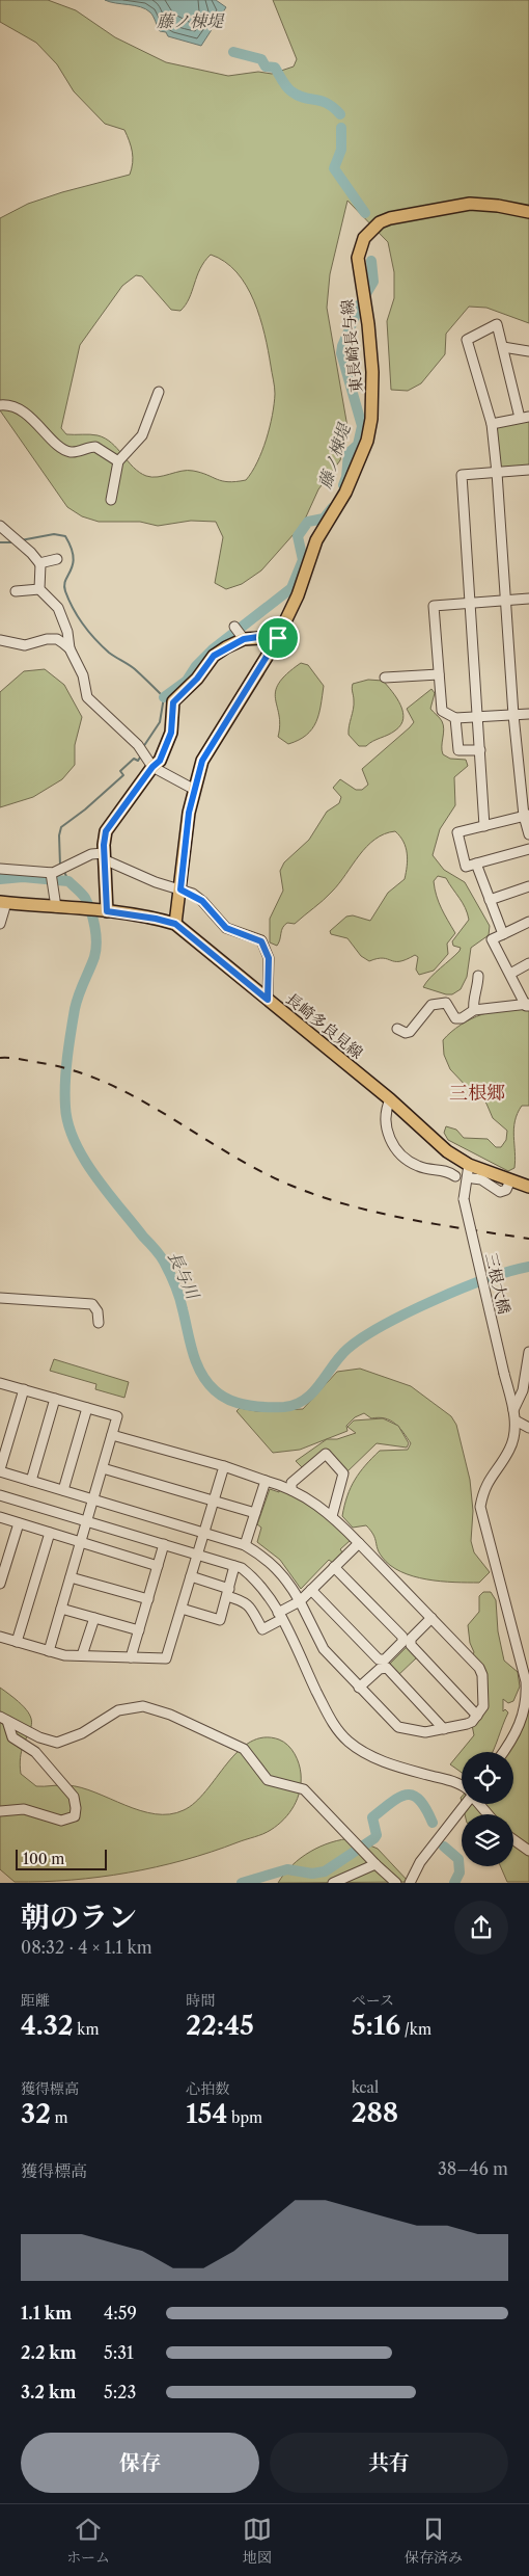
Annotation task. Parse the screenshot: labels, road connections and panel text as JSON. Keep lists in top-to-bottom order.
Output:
{
  "streets": {
    "main road": ["東長崎長与線", "長崎多良見線"],
    "street": ["三根大橋"]
  },
  "crossings": [
    ["東長崎長与線", "長崎多良見線"],
    ["長崎多良見線", "三根大橋"]
  ],
  "districts": ["三根郷"],
  "water": ["藤ノ棟堤", "長与川"],
  "scale_bar": "100 m",
  "page": {
    "scale": "100 m",
    "heading": ["朝のラン", "08:32 · 4 × 1.1 km"],
    "stats": [
      ["距離", "4.32 km"],
      ["時間", "22:45"],
      ["ペース", "5:16 /km"],
      ["獲得標高", "32 m"],
      ["心拍数", "154 bpm"],
      ["kcal", "288"]
    ],
    "chart": ["獲得標高", "38–46 m"],
    "list": [
      {
        "name": "1.1 km",
        "note": "4:59"
      },
      {
        "name": "2.2 km",
        "note": "5:31"
      },
      {
        "name": "3.2 km",
        "note": "5:23"
      }
    ],
    "buttons": ["保存", "共有"],
    "tabs": ["ホーム", "地図", "保存済み"]
  }
}
